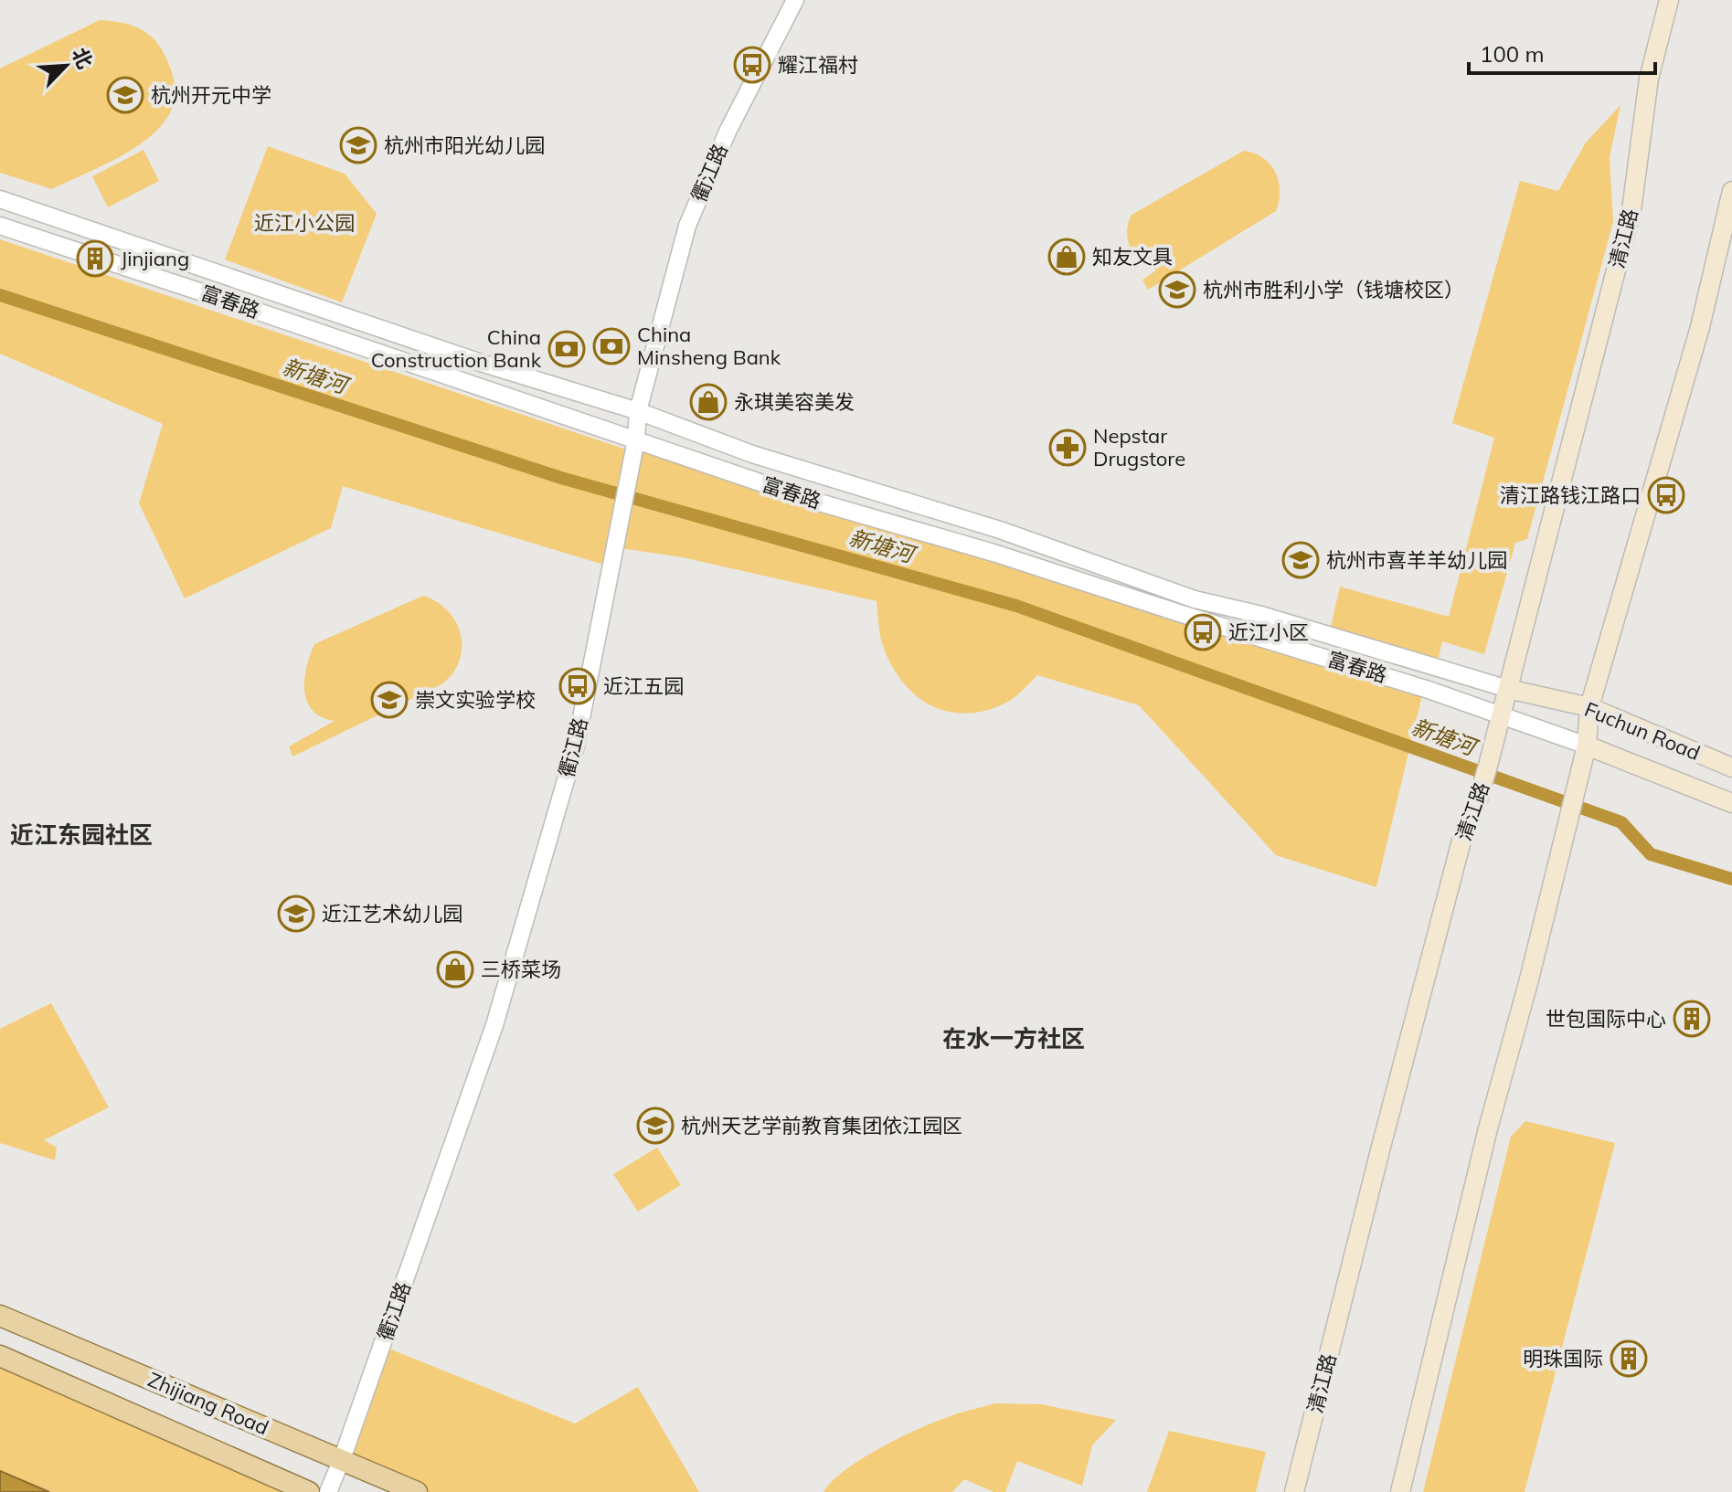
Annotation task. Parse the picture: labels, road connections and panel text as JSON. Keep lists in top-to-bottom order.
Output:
{
  "streets": {
    "main road": ["清江路", "Fuchun Road", "Zhijiang Road"],
    "street": ["衢江路", "富春路"]
  },
  "crossings": [
    ["衢江路", "富春路"],
    ["衢江路", "Zhijiang Road"],
    ["清江路", "富春路"],
    ["清江路", "Fuchun Road"],
    ["富春路", "Fuchun Road"]
  ],
  "districts": ["近江东园社区", "在水一方社区"],
  "water": ["新塘河"],
  "parks": ["近江小公园"],
  "places": {
    "bus stop": [
      "耀江福村",
      "清江路钱江路口",
      "近江小区",
      "近江五园"
    ],
    "school or university": [
      "杭州开元中学",
      "杭州市阳光幼儿园",
      "杭州市胜利小学（钱塘校区）",
      "杭州市喜羊羊幼儿园",
      "崇文实验学校",
      "近江艺术幼儿园",
      "杭州天艺学前教育集团依江园区"
    ],
    "shop": ["知友文具", "永琪美容美发", "三桥菜场"],
    "building": ["Jinjiang", "世包国际中心", "明珠国际"],
    "bank": ["China Minsheng Bank", "China Construction Bank"],
    "pharmacy": ["Nepstar Drugstore"]
  },
  "scale_bar": "100 m",
  "north": "top right"
}
